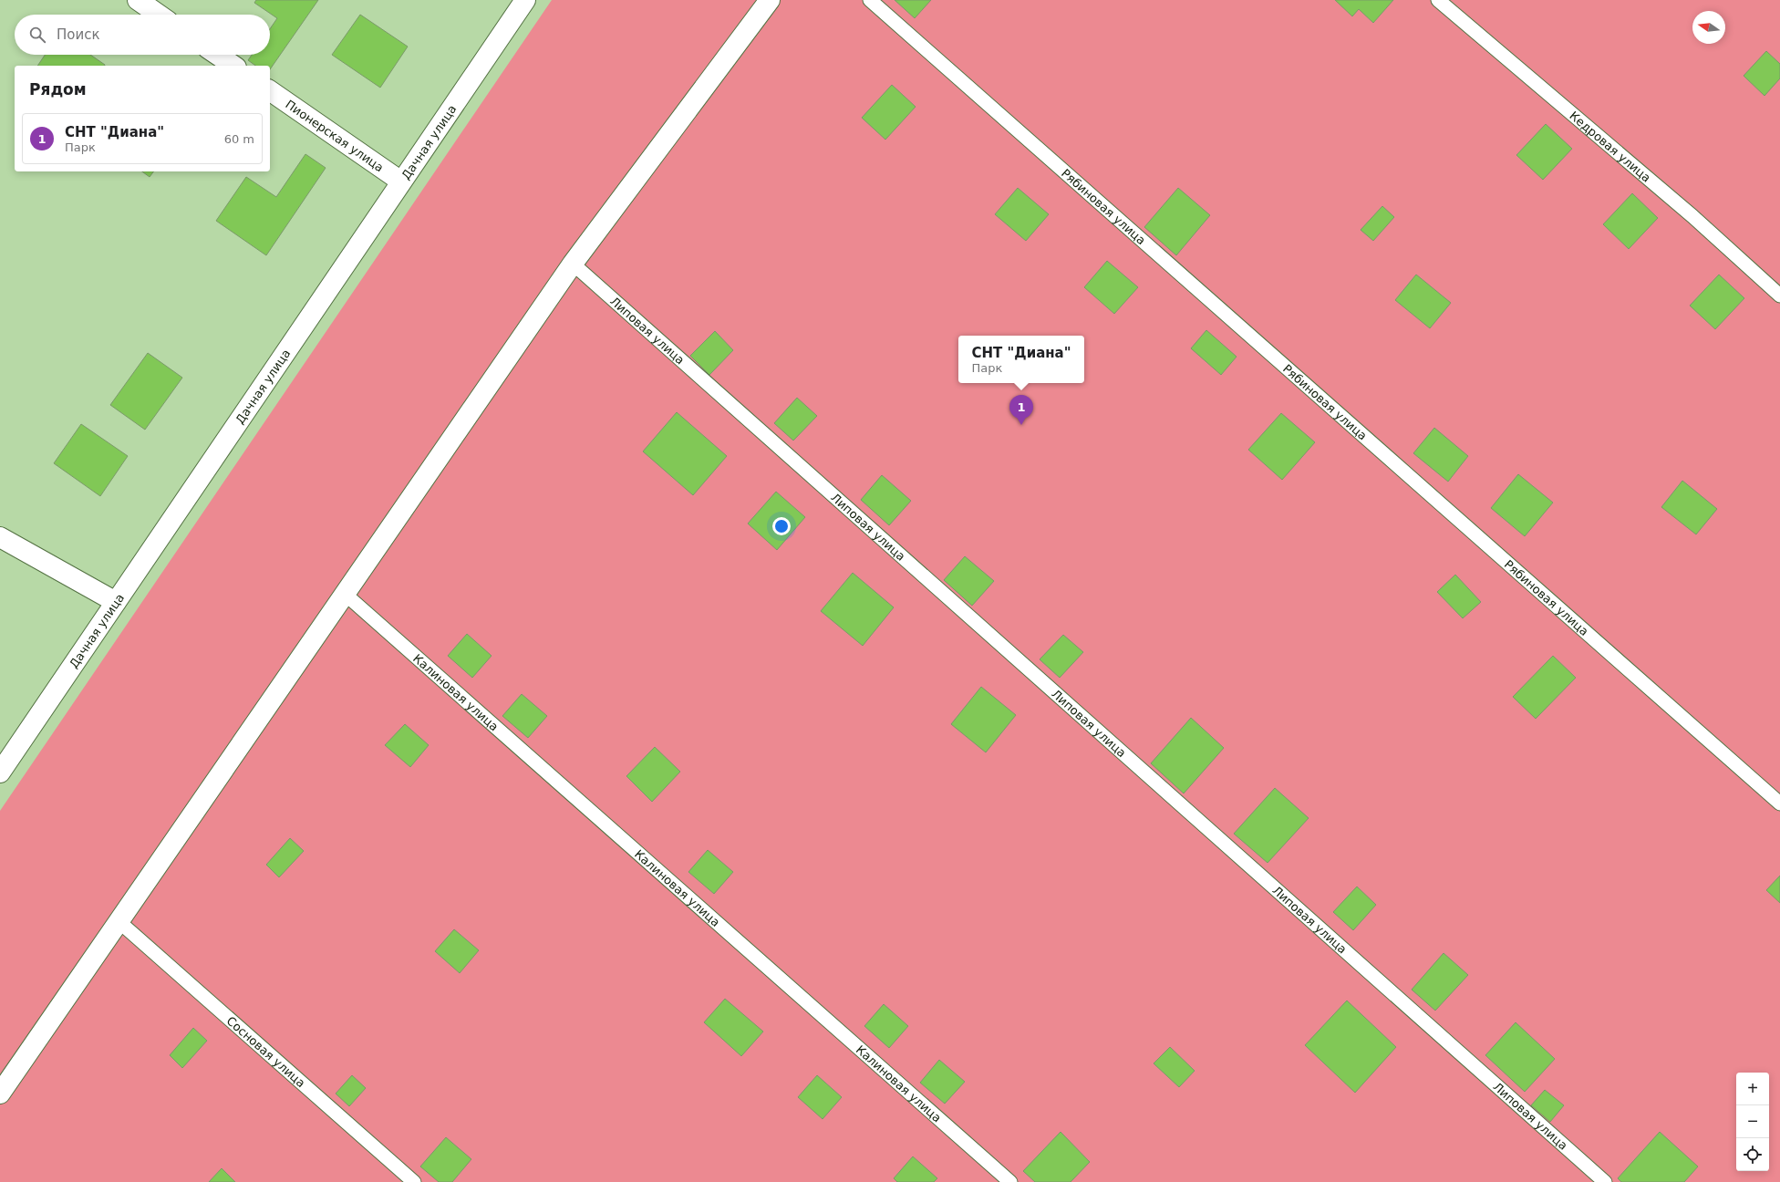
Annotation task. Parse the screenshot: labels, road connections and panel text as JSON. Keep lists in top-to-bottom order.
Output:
{
  "streets": {
    "street": ["Пионерская улица", "Дачная улица"],
    "lane": [
      "Кедровая улица",
      "Рябиновая улица",
      "Липовая улица",
      "Калиновая улица",
      "Сосновая улица"
    ]
  },
  "crossings": [
    ["Пионерская улица", "Дачная улица"]
  ],
  "north": "left",
  "page": {
    "search": "Поиск",
    "heading": "Рядом",
    "list": [
      {
        "mark": "1",
        "name": "СНТ \"Диана\"",
        "note": "Парк",
        "value": "60 m"
      }
    ],
    "popup": ["СНТ \"Диана\"", "Парк"],
    "pins": "1",
    "map_buttons": ["+", "−"]
  }
}
